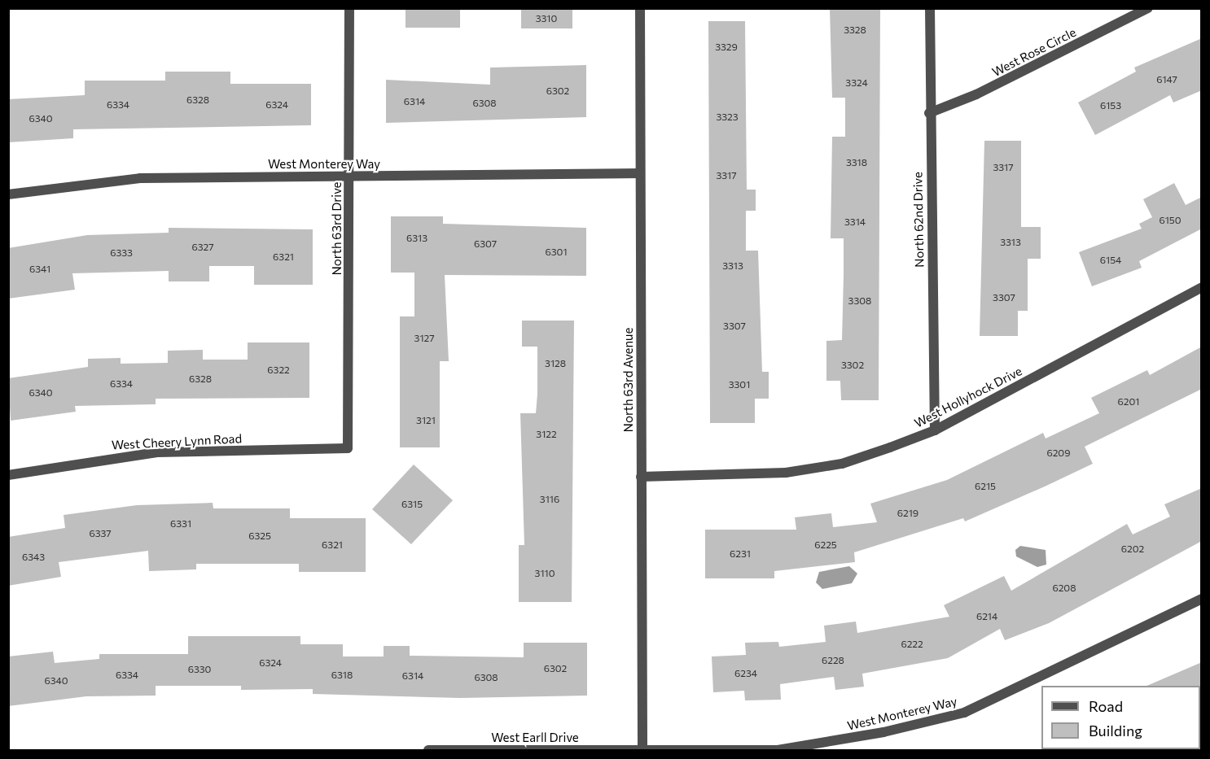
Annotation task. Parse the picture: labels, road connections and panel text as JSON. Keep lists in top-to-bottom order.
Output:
{
  "streets": {
    "street": [
      "West Rose Circle",
      "West Monterey Way",
      "North 62nd Drive",
      "North 63rd Drive",
      "North 63rd Avenue",
      "West Hollyhock Drive",
      "West Cheery Lynn Road",
      "West Earll Drive"
    ]
  },
  "crossings": [
    ["West Rose Circle", "North 62nd Drive"],
    ["West Monterey Way", "North 63rd Drive"],
    ["West Monterey Way", "North 63rd Avenue"],
    ["West Monterey Way", "West Earll Drive"],
    ["North 62nd Drive", "West Hollyhock Drive"],
    ["North 63rd Drive", "West Cheery Lynn Road"],
    ["North 63rd Avenue", "West Hollyhock Drive"],
    ["North 63rd Avenue", "West Earll Drive"]
  ],
  "house_numbers": [
    "3310",
    "3328",
    "3329",
    "6147",
    "3324",
    "6302",
    "6328",
    "6314",
    "6308",
    "6334",
    "6324",
    "6153",
    "3323",
    "6340",
    "3318",
    "3317",
    "3317",
    "6150",
    "3314",
    "6313",
    "3313",
    "6307",
    "6327",
    "6301",
    "6333",
    "6321",
    "6154",
    "3313",
    "6341",
    "3307",
    "3308",
    "3307",
    "3127",
    "3128",
    "3302",
    "6322",
    "6328",
    "6334",
    "3301",
    "6340",
    "6201",
    "3121",
    "3122",
    "6209",
    "6215",
    "3116",
    "6315",
    "6219",
    "6331",
    "6337",
    "6325",
    "6321",
    "6225",
    "6202",
    "6231",
    "6343",
    "3110",
    "6208",
    "6214",
    "6222",
    "6228",
    "6324",
    "6302",
    "6330",
    "6234",
    "6334",
    "6318",
    "6314",
    "6308",
    "6340"
  ],
  "legend": ["Road", "Building"]
}
